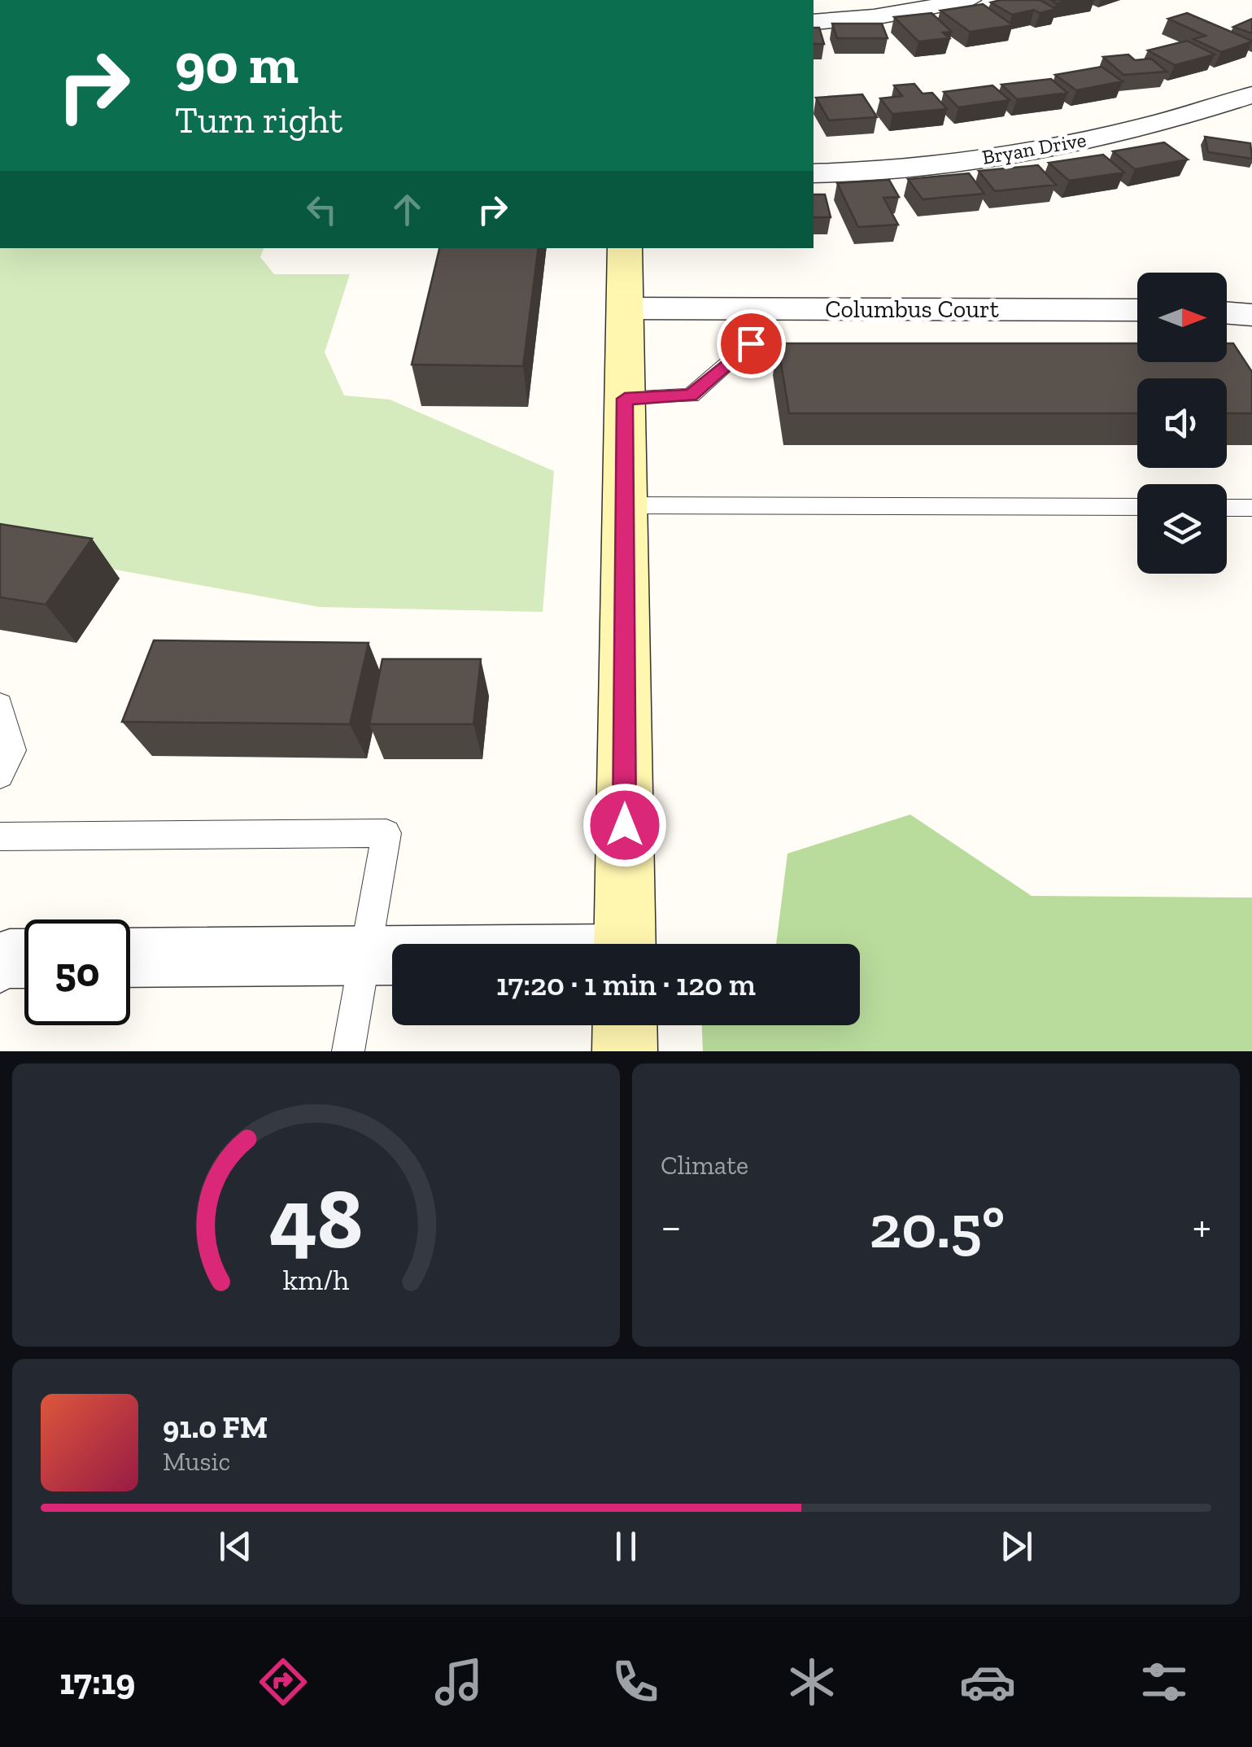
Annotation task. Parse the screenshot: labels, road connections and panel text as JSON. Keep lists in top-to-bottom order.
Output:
{
  "streets": {
    "street": ["Bryan Drive", "Columbus Court"]
  },
  "north": "right",
  "page": {
    "turn": ["90 m", "Turn right"],
    "limit": "50",
    "trip": "17:20 · 1 min · 120 m",
    "tile": "Climate",
    "heat": ["−", "20.5°", "+"],
    "song": ["91.0 FM", "Music"],
    "tabs": "17:19",
    "gauge": ["48", "km/h"]
  }
}
